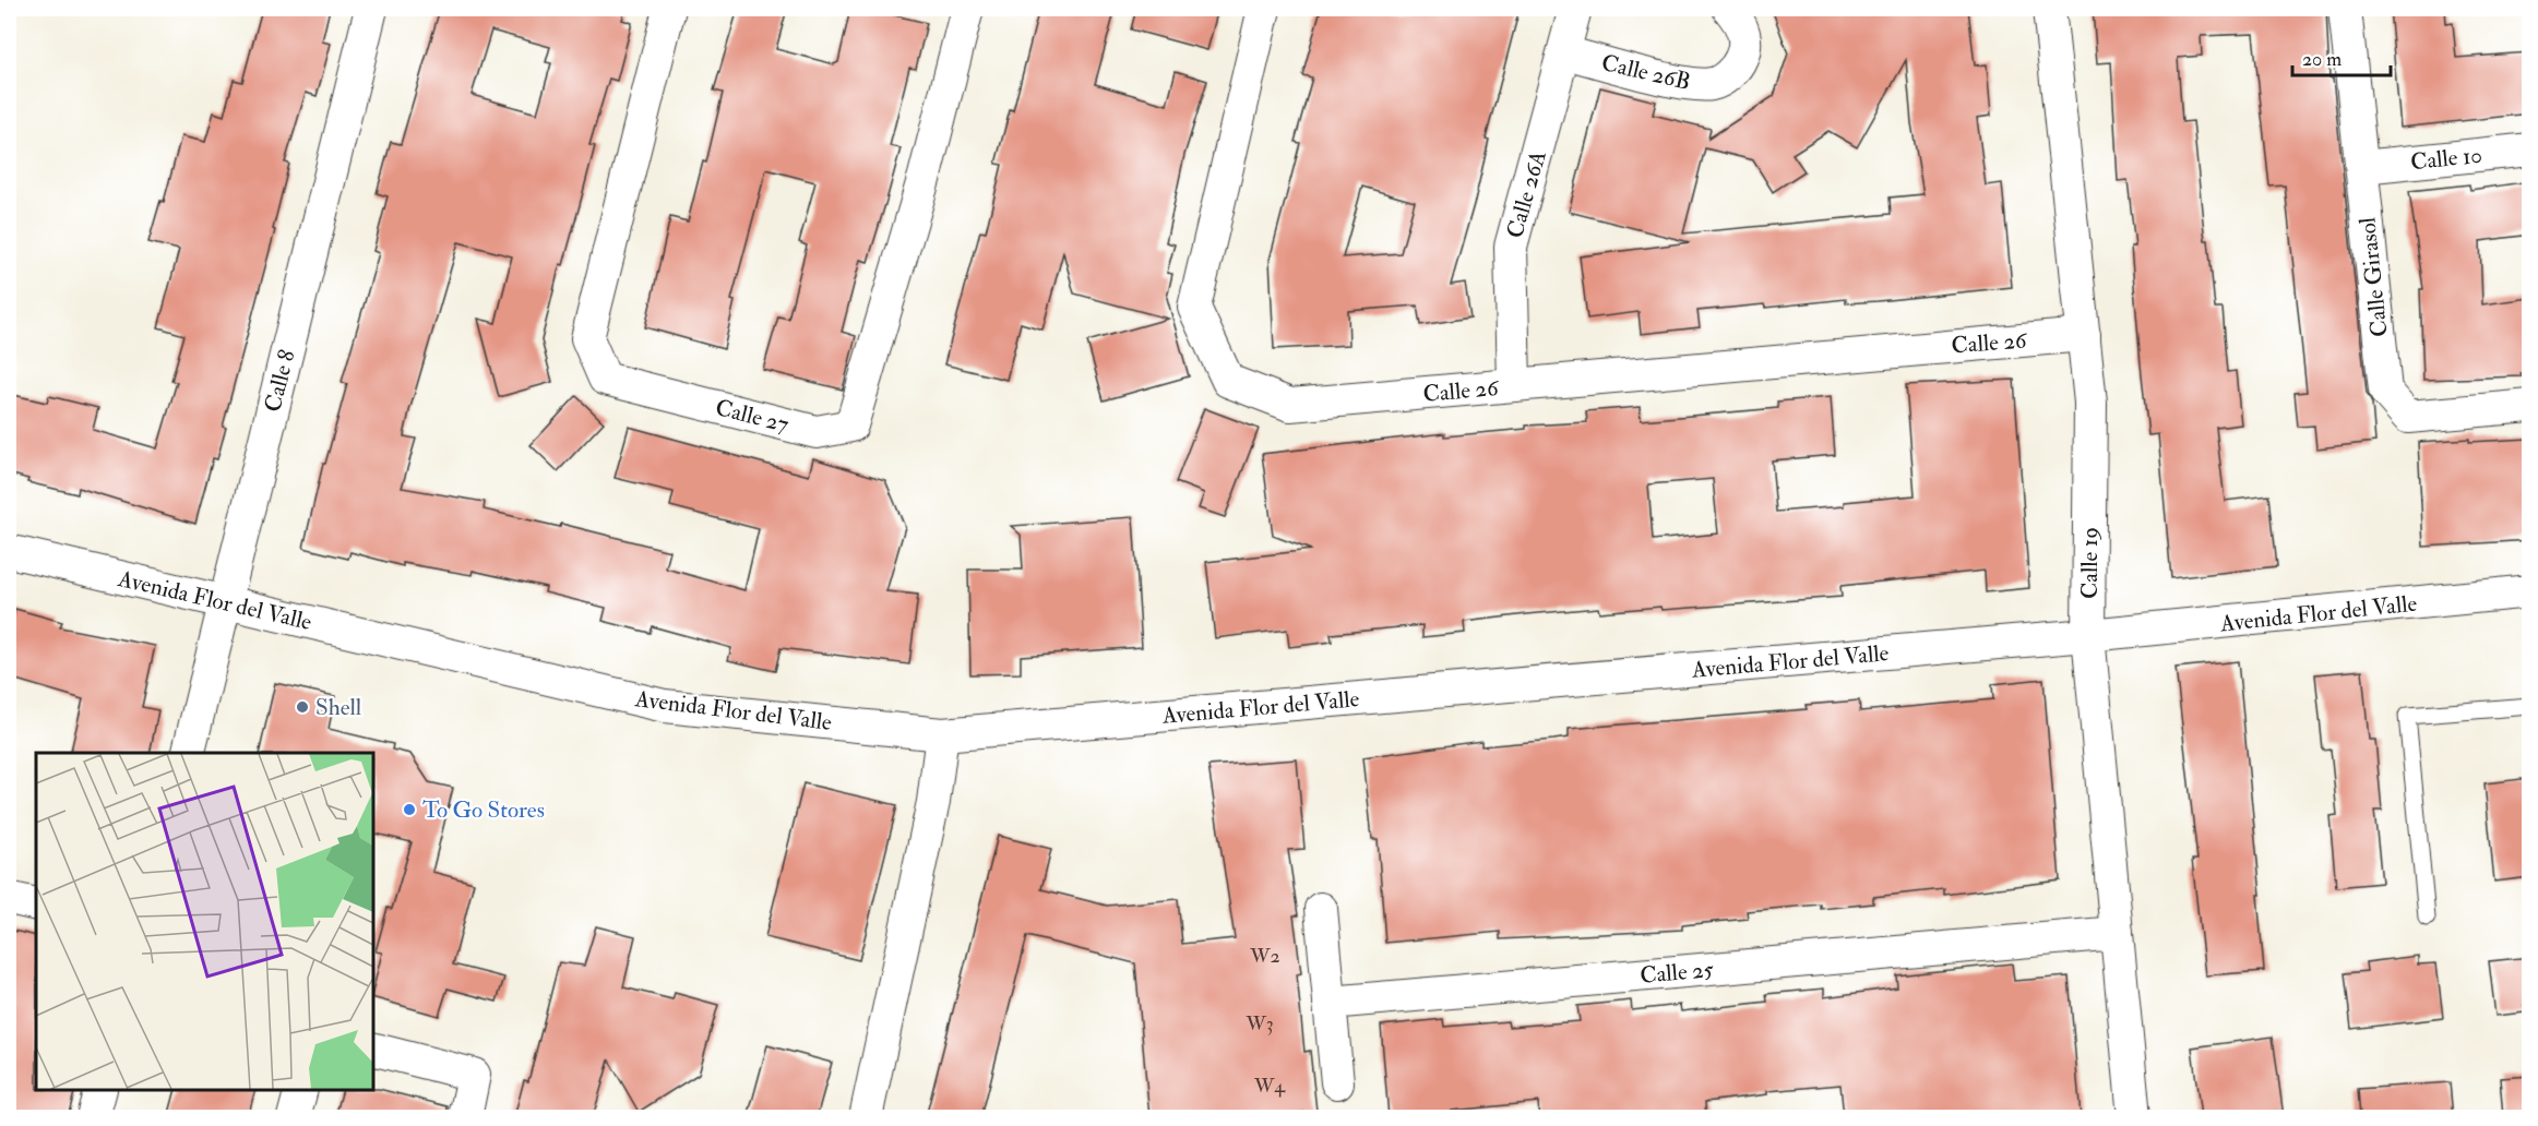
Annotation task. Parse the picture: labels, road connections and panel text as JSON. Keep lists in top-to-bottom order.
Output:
{
  "streets": {
    "street": [
      "Calle 26B",
      "Calle 10",
      "Calle 26A",
      "Calle Girasol",
      "Calle 26",
      "Calle 8",
      "Calle 27",
      "Calle 19",
      "Avenida Flor del Valle",
      "Calle 25"
    ]
  },
  "crossings": [
    ["Calle 26B", "Calle 26A"],
    ["Calle 10", "Calle Girasol"],
    ["Calle 26A", "Calle 26"],
    ["Calle 26", "Calle 19"],
    ["Calle 8", "Avenida Flor del Valle"],
    ["Calle 19", "Avenida Flor del Valle"],
    ["Calle 19", "Calle 25"]
  ],
  "places": ["Shell", "To Go Stores"],
  "house_numbers": ["W2", "W3", "W4"],
  "scale_bar": "20 m"
}
